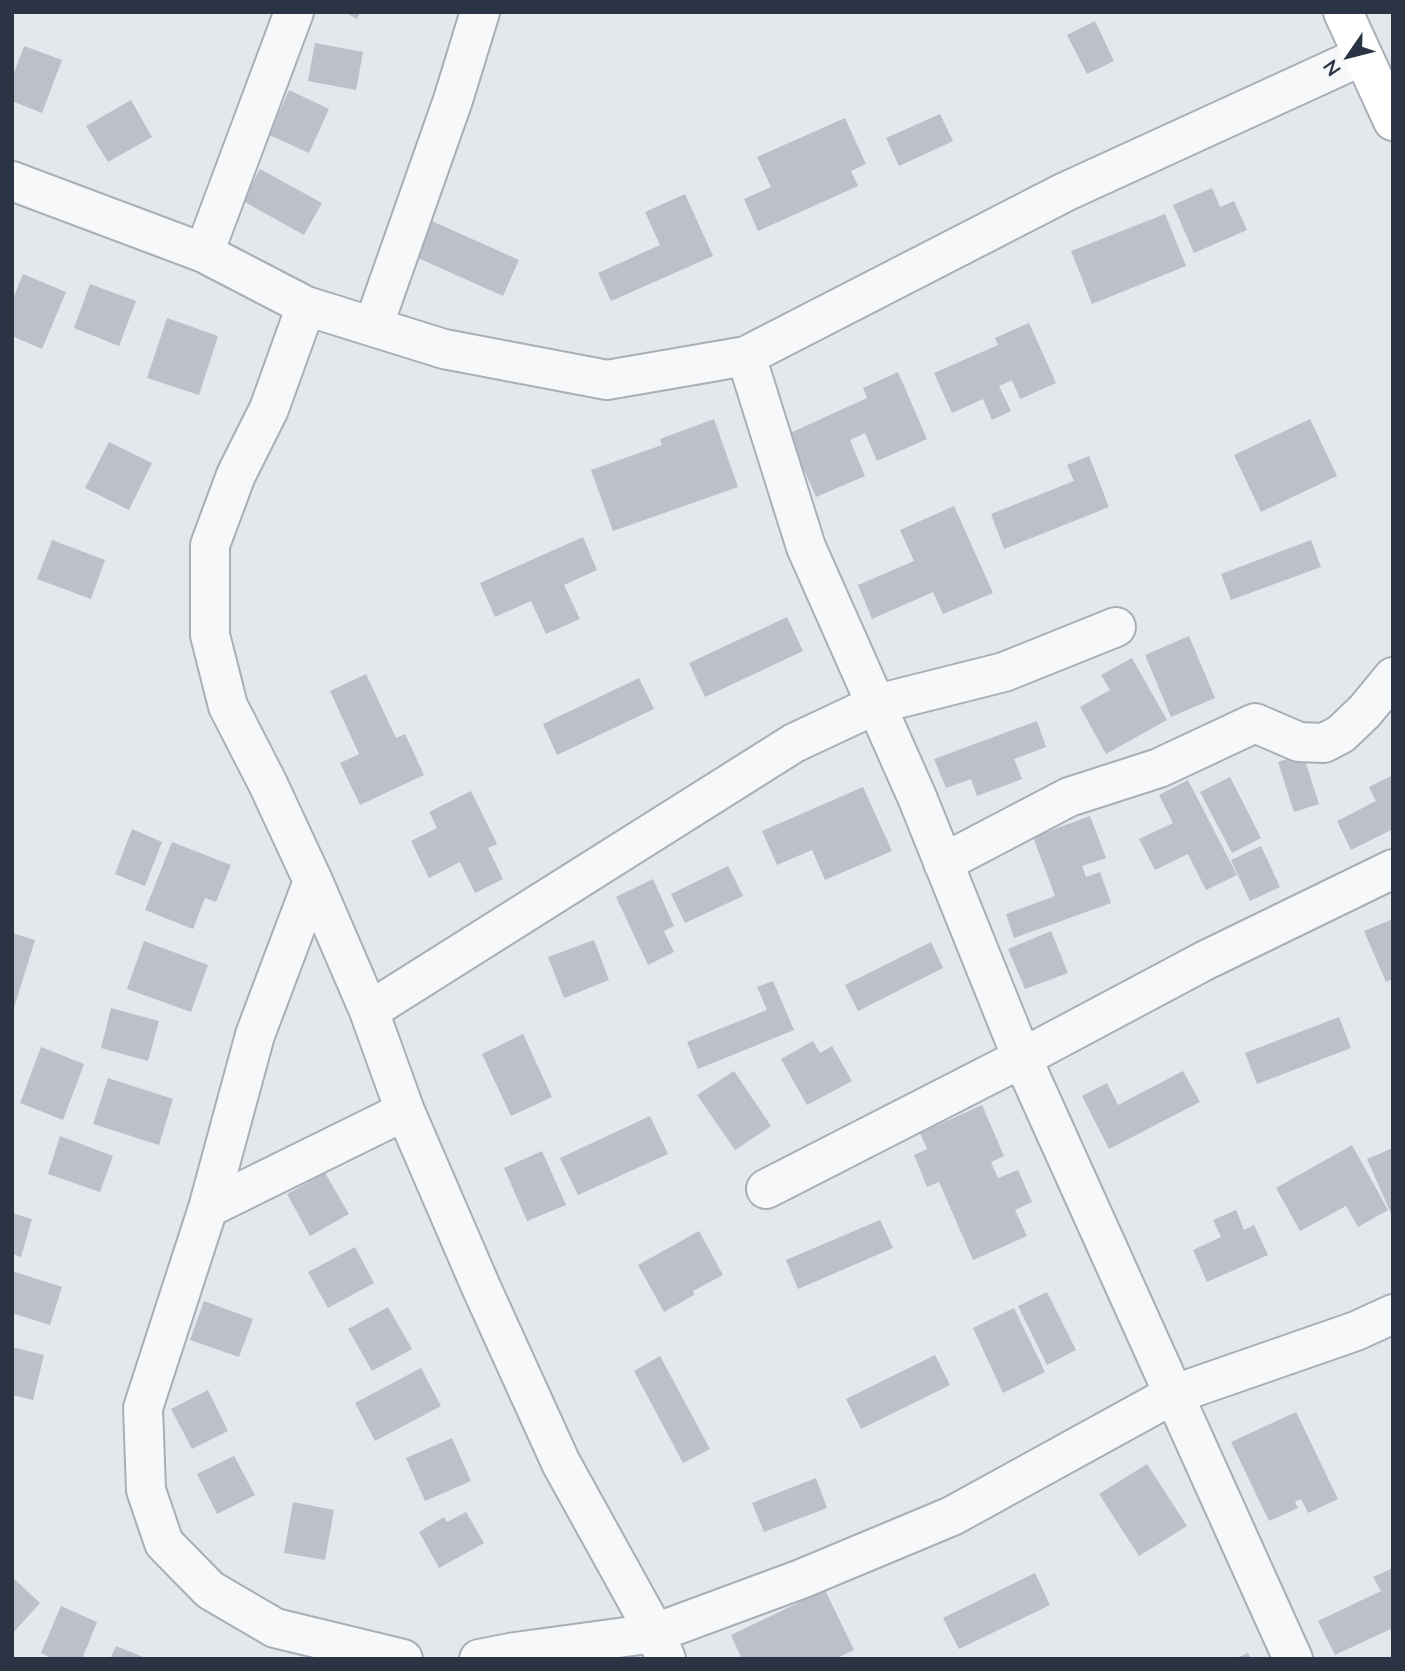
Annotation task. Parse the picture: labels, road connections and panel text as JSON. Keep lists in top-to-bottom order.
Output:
{
  "north": "bottom left"
}
